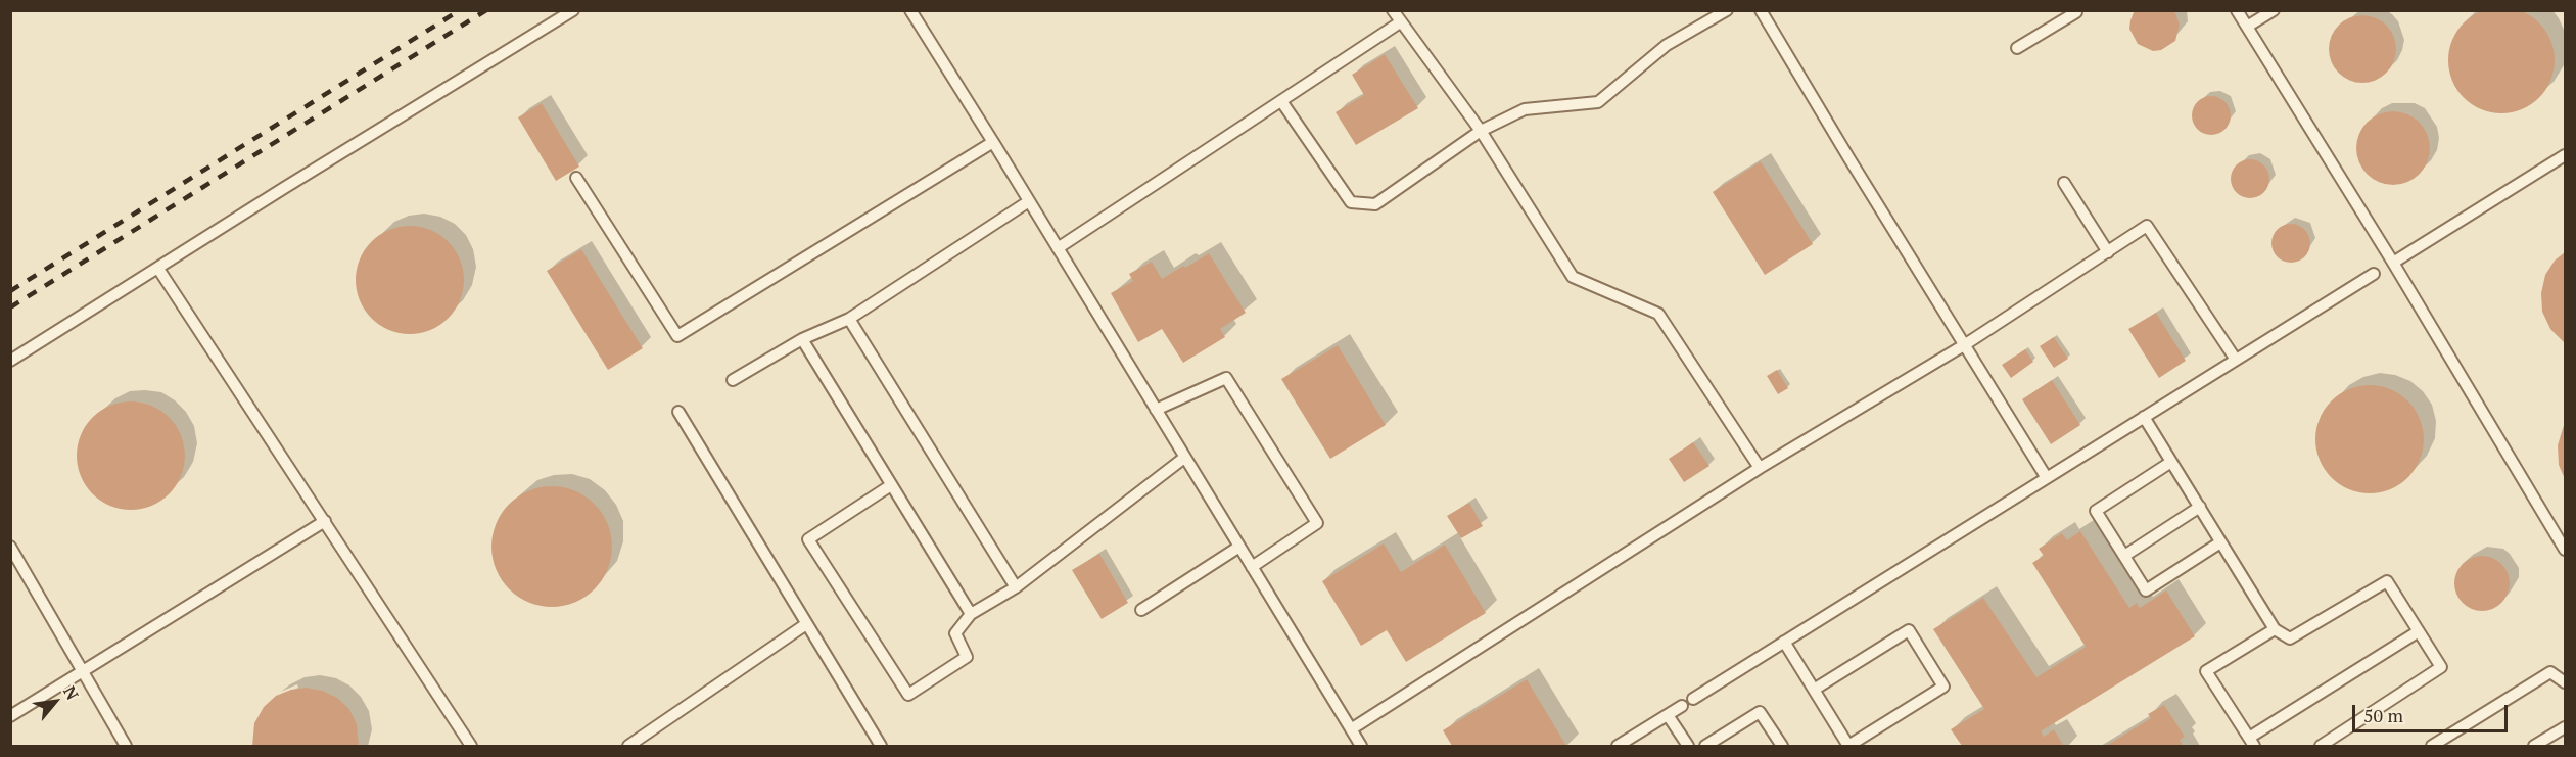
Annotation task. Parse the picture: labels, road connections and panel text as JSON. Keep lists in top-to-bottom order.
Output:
{
  "scale_bar": "50 m",
  "north": "top right"
}
